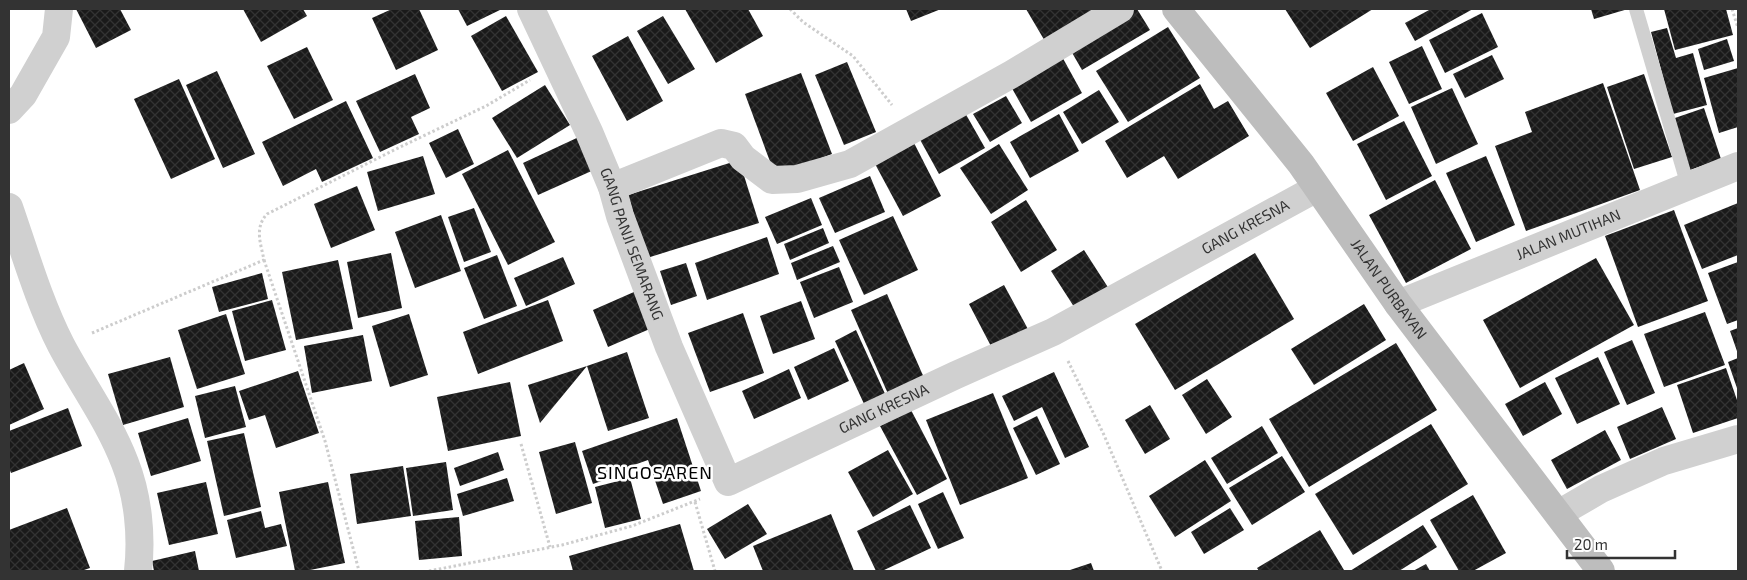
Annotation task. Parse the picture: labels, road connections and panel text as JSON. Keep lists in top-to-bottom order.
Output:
{
  "streets": {
    "street": [
      "GANG KRESNA",
      "JALAN MUTIHAN",
      "GANG PANJI SEMARANG",
      "JALAN PURBAYAN"
    ]
  },
  "crossings": [
    ["GANG KRESNA", "GANG PANJI SEMARANG"],
    ["GANG KRESNA", "JALAN PURBAYAN"],
    ["JALAN MUTIHAN", "JALAN PURBAYAN"]
  ],
  "districts": ["SINGOSAREN"],
  "scale_bar": "20 m"
}
